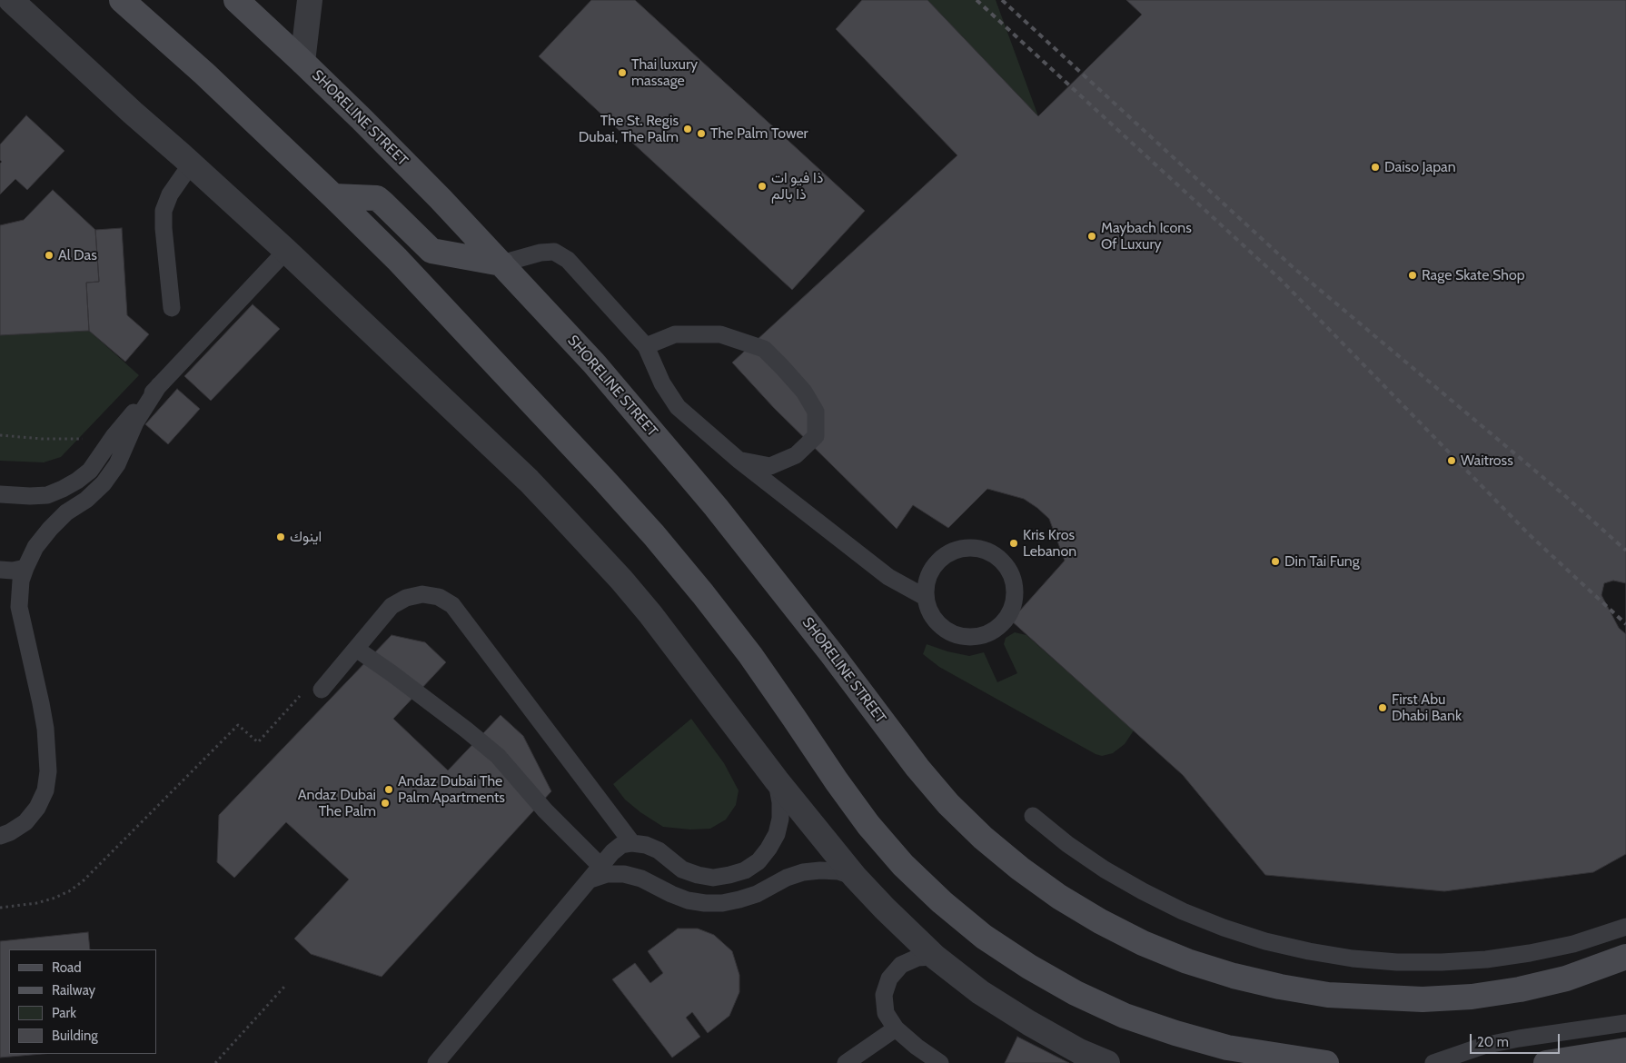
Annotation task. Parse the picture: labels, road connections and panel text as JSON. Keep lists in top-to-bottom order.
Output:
{
  "streets": {
    "main road": ["SHORELINE STREET"]
  },
  "places": [
    "Thai luxury massage",
    "The St. Regis Dubai, The Palm",
    "The Palm Tower",
    "Daiso Japan",
    "ذا فيو ات ذا بالم",
    "Maybach Icons Of Luxury",
    "Al Das",
    "Rage Skate Shop",
    "Waitross",
    "اينوك",
    "Kris Kros Lebanon",
    "Din Tai Fung",
    "First Abu Dhabi Bank",
    "Andaz Dubai The Palm Apartments",
    "Andaz Dubai The Palm"
  ],
  "legend": [
    "Road",
    "Railway",
    "Park",
    "Building"
  ],
  "scale_bar": "20 m"
}
